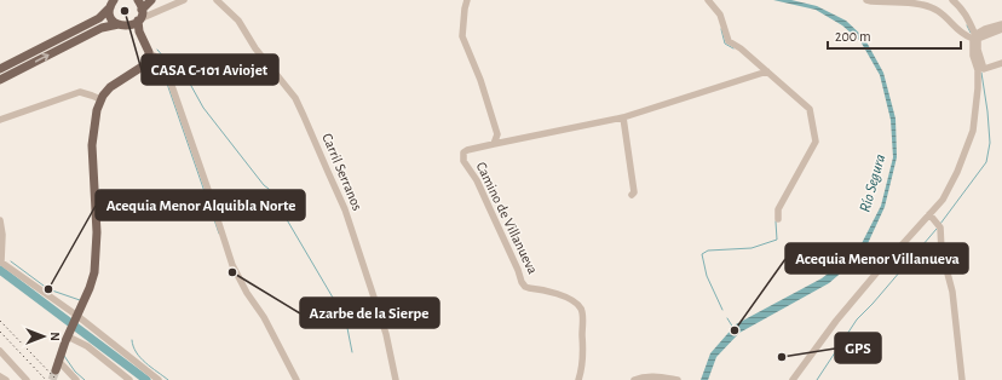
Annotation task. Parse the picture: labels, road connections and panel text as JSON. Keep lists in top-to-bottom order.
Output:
{
  "streets": {
    "street": ["Carril Serranos", "Camino de Villanueva"]
  },
  "water": ["Río Segura"],
  "places": [
    "CASA C-101 Aviojet",
    "Azarbe de la Sierpe",
    "Acequia Menor Alquibla Norte",
    "Acequia Menor Villanueva",
    "GPS"
  ],
  "scale_bar": "200 m",
  "north": "right"
}
